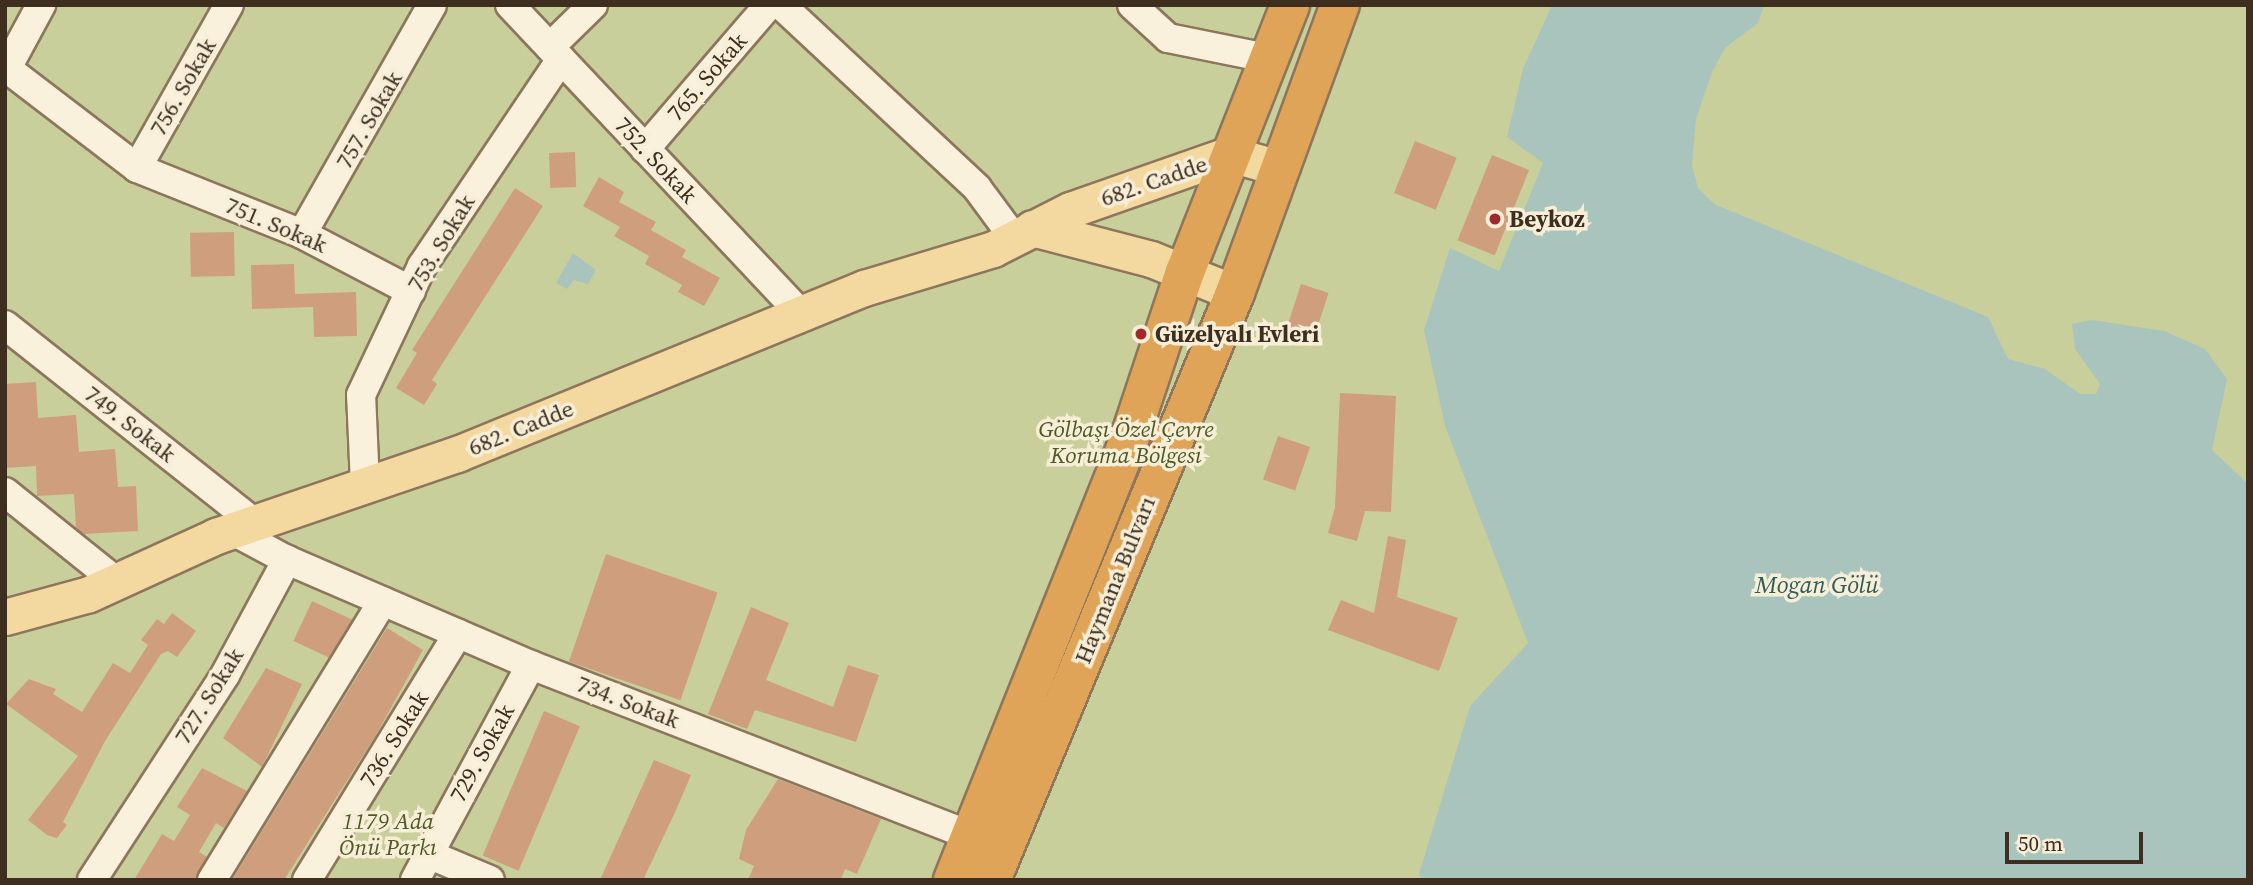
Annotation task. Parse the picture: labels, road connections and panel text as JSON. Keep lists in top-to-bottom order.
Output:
{
  "streets": {
    "highway": ["Haymana Bulvarı"],
    "main road": ["682. Cadde"],
    "street": [
      "765. Sokak",
      "756. Sokak",
      "757. Sokak",
      "752. Sokak",
      "751. Sokak",
      "753. Sokak",
      "749. Sokak",
      "727. Sokak",
      "734. Sokak",
      "736. Sokak",
      "729. Sokak"
    ]
  },
  "crossings": [
    ["765. Sokak", "752. Sokak"],
    ["756. Sokak", "751. Sokak"],
    ["757. Sokak", "751. Sokak"],
    ["752. Sokak", "682. Cadde"],
    ["752. Sokak", "753. Sokak"],
    ["682. Cadde", "753. Sokak"],
    ["682. Cadde", "749. Sokak"],
    ["682. Cadde", "Haymana Bulvarı"],
    ["751. Sokak", "753. Sokak"],
    ["Haymana Bulvarı", "734. Sokak"],
    ["727. Sokak", "734. Sokak"],
    ["734. Sokak", "736. Sokak"],
    ["734. Sokak", "729. Sokak"]
  ],
  "water": ["Mogan Gölü"],
  "parks": ["Gölbaşı Özel Çevre Koruma Bölgesi", "1179 Ada Önü Parkı"],
  "places": ["Beykoz", "Güzelyalı Evleri"],
  "scale_bar": "50 m"
}
